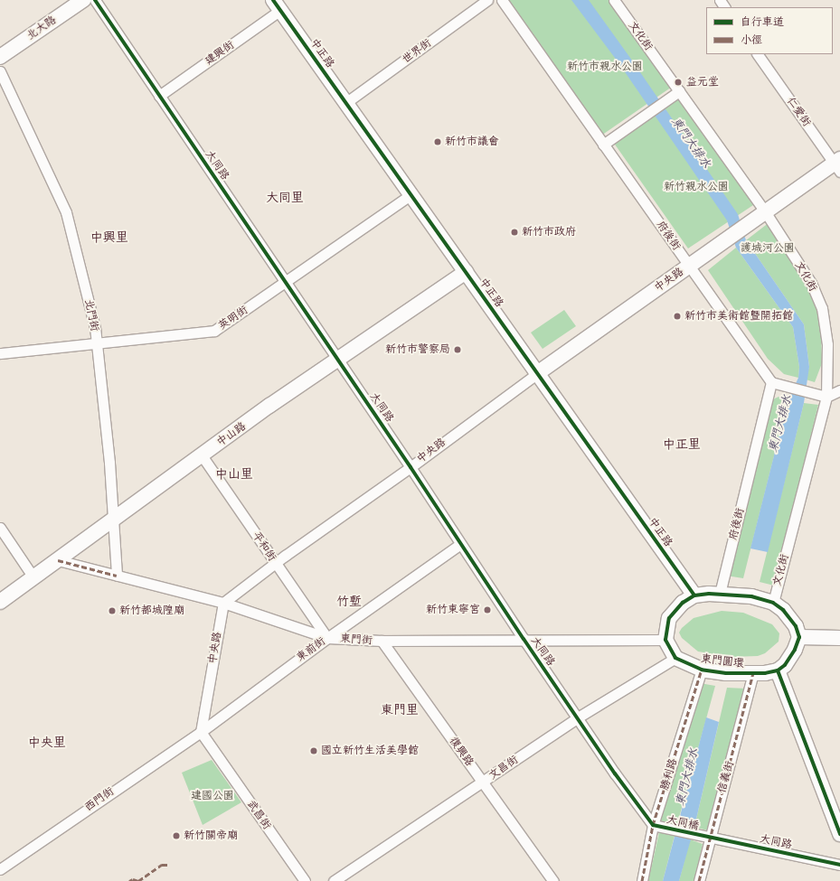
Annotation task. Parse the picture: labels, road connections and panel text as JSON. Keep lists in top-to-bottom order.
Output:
{
  "streets": {
    "street": [
      "北大路",
      "文化街",
      "世界街",
      "建興街",
      "中正路",
      "仁愛街",
      "大同路",
      "府後街",
      "中央路",
      "北門街",
      "英明街",
      "中山路",
      "平和街",
      "東門街",
      "東前街",
      "東門圓環",
      "復興路",
      "文昌街",
      "勝利路",
      "信義街",
      "西門街",
      "武昌街",
      "大同橋"
    ]
  },
  "crossings": [
    ["文化街", "中正路"],
    ["文化街", "府後街"],
    ["文化街", "中央路"],
    ["文化街", "東門街"],
    ["文化街", "東門圓環"],
    ["文化街", "文昌街"],
    ["文化街", "勝利路"],
    ["文化街", "信義街"],
    ["世界街", "中正路"],
    ["建興街", "中正路"],
    ["建興街", "大同路"],
    ["中正路", "府後街"],
    ["中正路", "中央路"],
    ["中正路", "英明街"],
    ["中正路", "中山路"],
    ["中正路", "東門街"],
    ["中正路", "東門圓環"],
    ["中正路", "文昌街"],
    ["中正路", "勝利路"],
    ["中正路", "信義街"],
    ["大同路", "中央路"],
    ["大同路", "英明街"],
    ["大同路", "中山路"],
    ["大同路", "東門街"],
    ["大同路", "東前街"],
    ["大同路", "文昌街"],
    ["大同路", "勝利路"],
    ["大同路", "信義街"],
    ["大同路", "大同橋"],
    ["府後街", "中央路"],
    ["府後街", "東門街"],
    ["府後街", "東門圓環"],
    ["府後街", "文昌街"],
    ["府後街", "勝利路"],
    ["府後街", "信義街"],
    ["中央路", "平和街"],
    ["中央路", "東門街"],
    ["中央路", "東前街"],
    ["中央路", "西門街"],
    ["中央路", "武昌街"],
    ["北門街", "英明街"],
    ["北門街", "中山路"],
    ["北門街", "東門街"],
    ["中山路", "平和街"],
    ["中山路", "東門街"],
    ["平和街", "東門街"],
    ["平和街", "東前街"],
    ["東門街", "東前街"],
    ["東門街", "東門圓環"],
    ["東門街", "復興路"],
    ["東門街", "文昌街"],
    ["東門街", "勝利路"],
    ["東門街", "信義街"],
    ["東前街", "西門街"],
    ["東前街", "武昌街"],
    ["東門圓環", "文昌街"],
    ["東門圓環", "勝利路"],
    ["東門圓環", "信義街"],
    ["復興路", "文昌街"],
    ["文昌街", "勝利路"],
    ["文昌街", "信義街"],
    ["勝利路", "信義街"],
    ["勝利路", "大同橋"],
    ["信義街", "大同橋"],
    ["西門街", "武昌街"]
  ],
  "districts": [
    "大同里",
    "中興里",
    "中正里",
    "中山里",
    "竹塹",
    "東門里",
    "中央里"
  ],
  "water": ["東門大排水"],
  "parks": [
    "新竹市親水公園",
    "新竹親水公園",
    "護城河公園",
    "建國公園"
  ],
  "places": [
    "益元堂",
    "新竹市議會",
    "新竹市政府",
    "新竹市美術館暨開拓館",
    "新竹市警察局",
    "新竹東寧宮",
    "新竹都城隍廟",
    "國立新竹生活美學館",
    "新竹關帝廟"
  ],
  "legend": ["自行車道", "小徑"]
}
